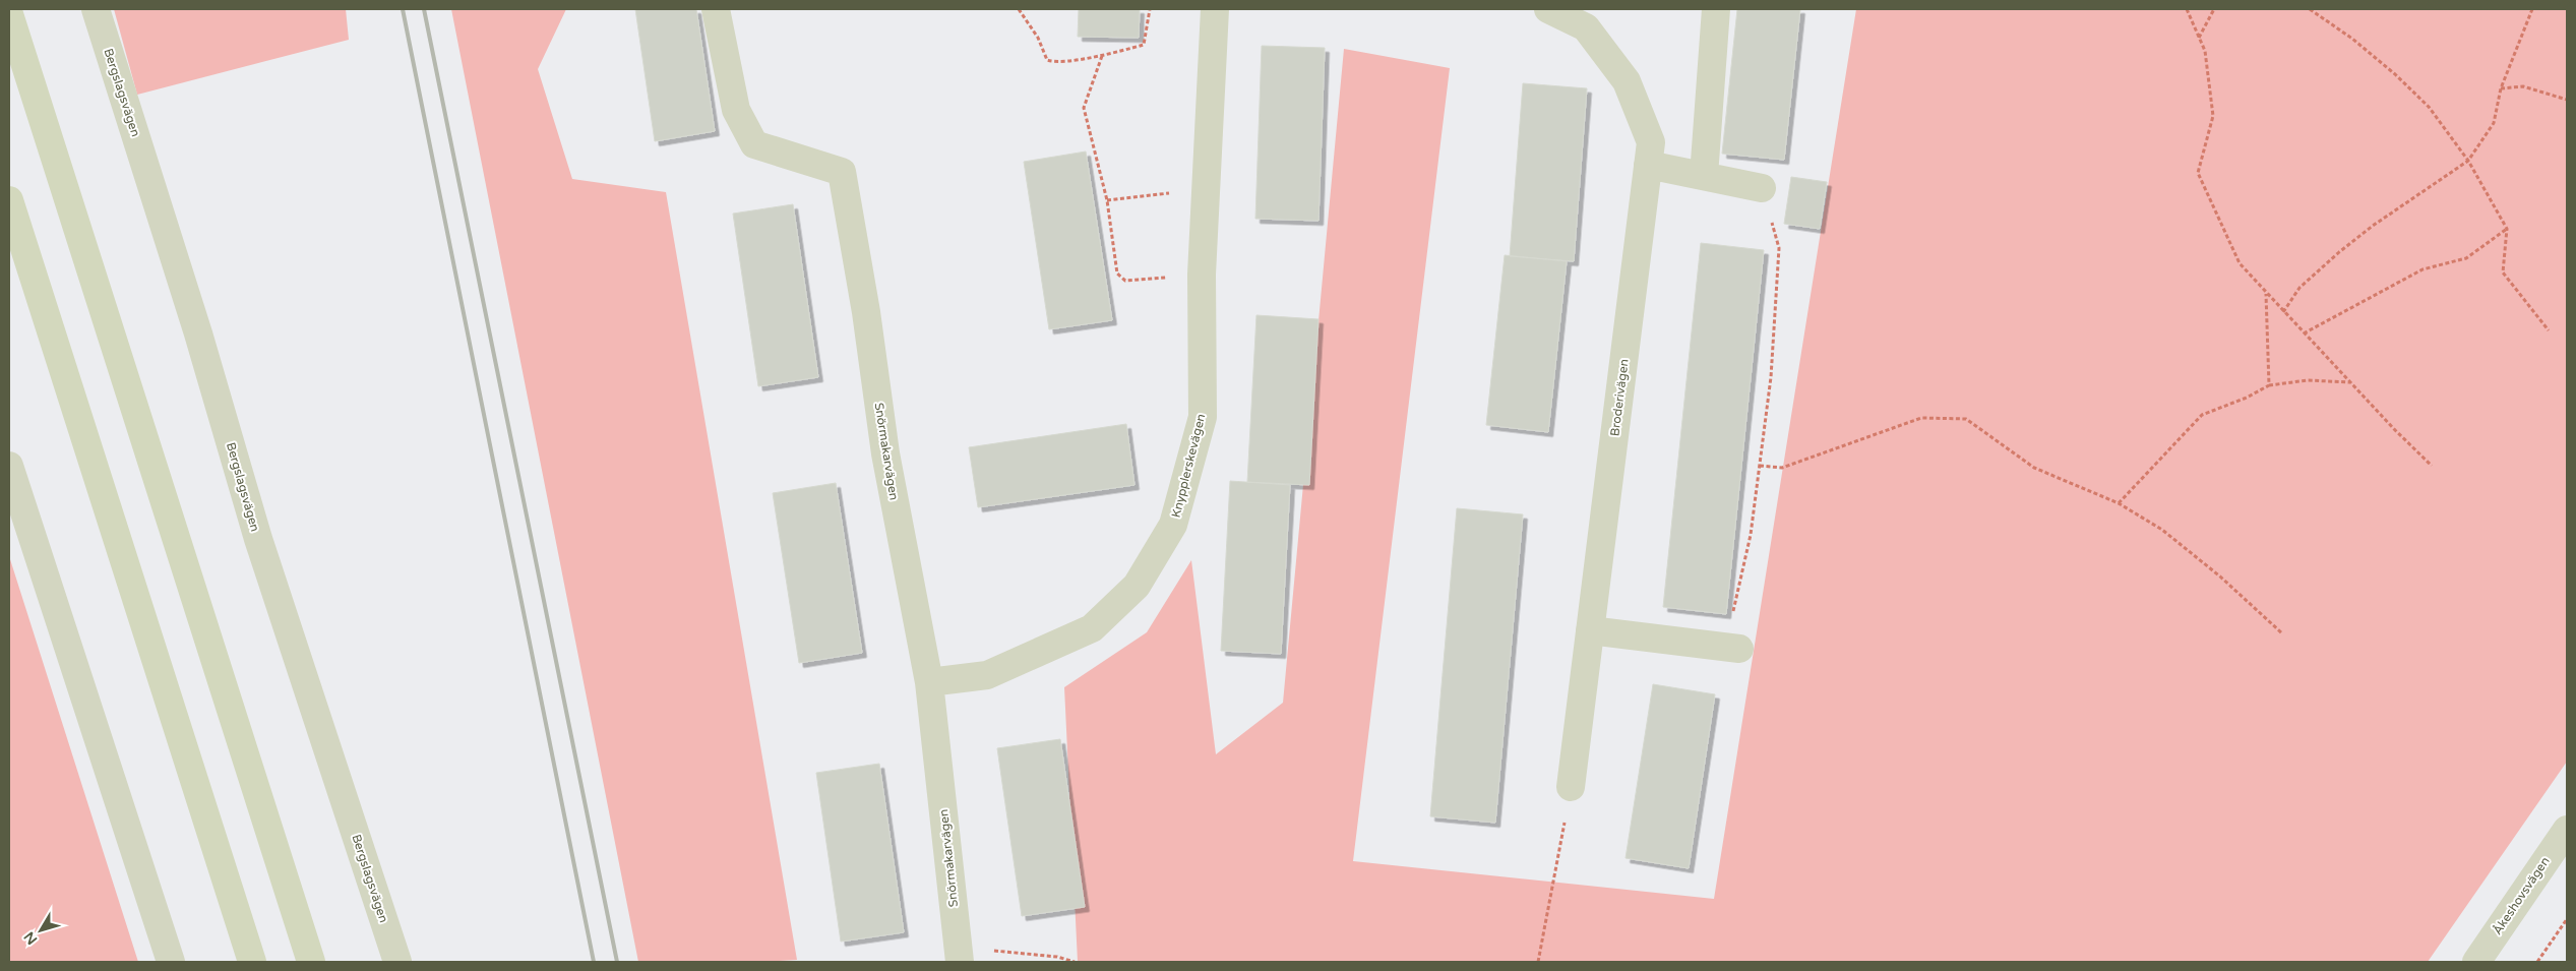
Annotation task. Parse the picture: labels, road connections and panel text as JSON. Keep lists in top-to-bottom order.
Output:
{
  "streets": {
    "street": [
      "Bergslagsvägen",
      "Broderivägen",
      "Snörmakarvägen",
      "Knypplerskevägen",
      "Åkeshovsvägen"
    ]
  },
  "crossings": [
    ["Snörmakarvägen", "Knypplerskevägen"]
  ],
  "north": "bottom left"
}
